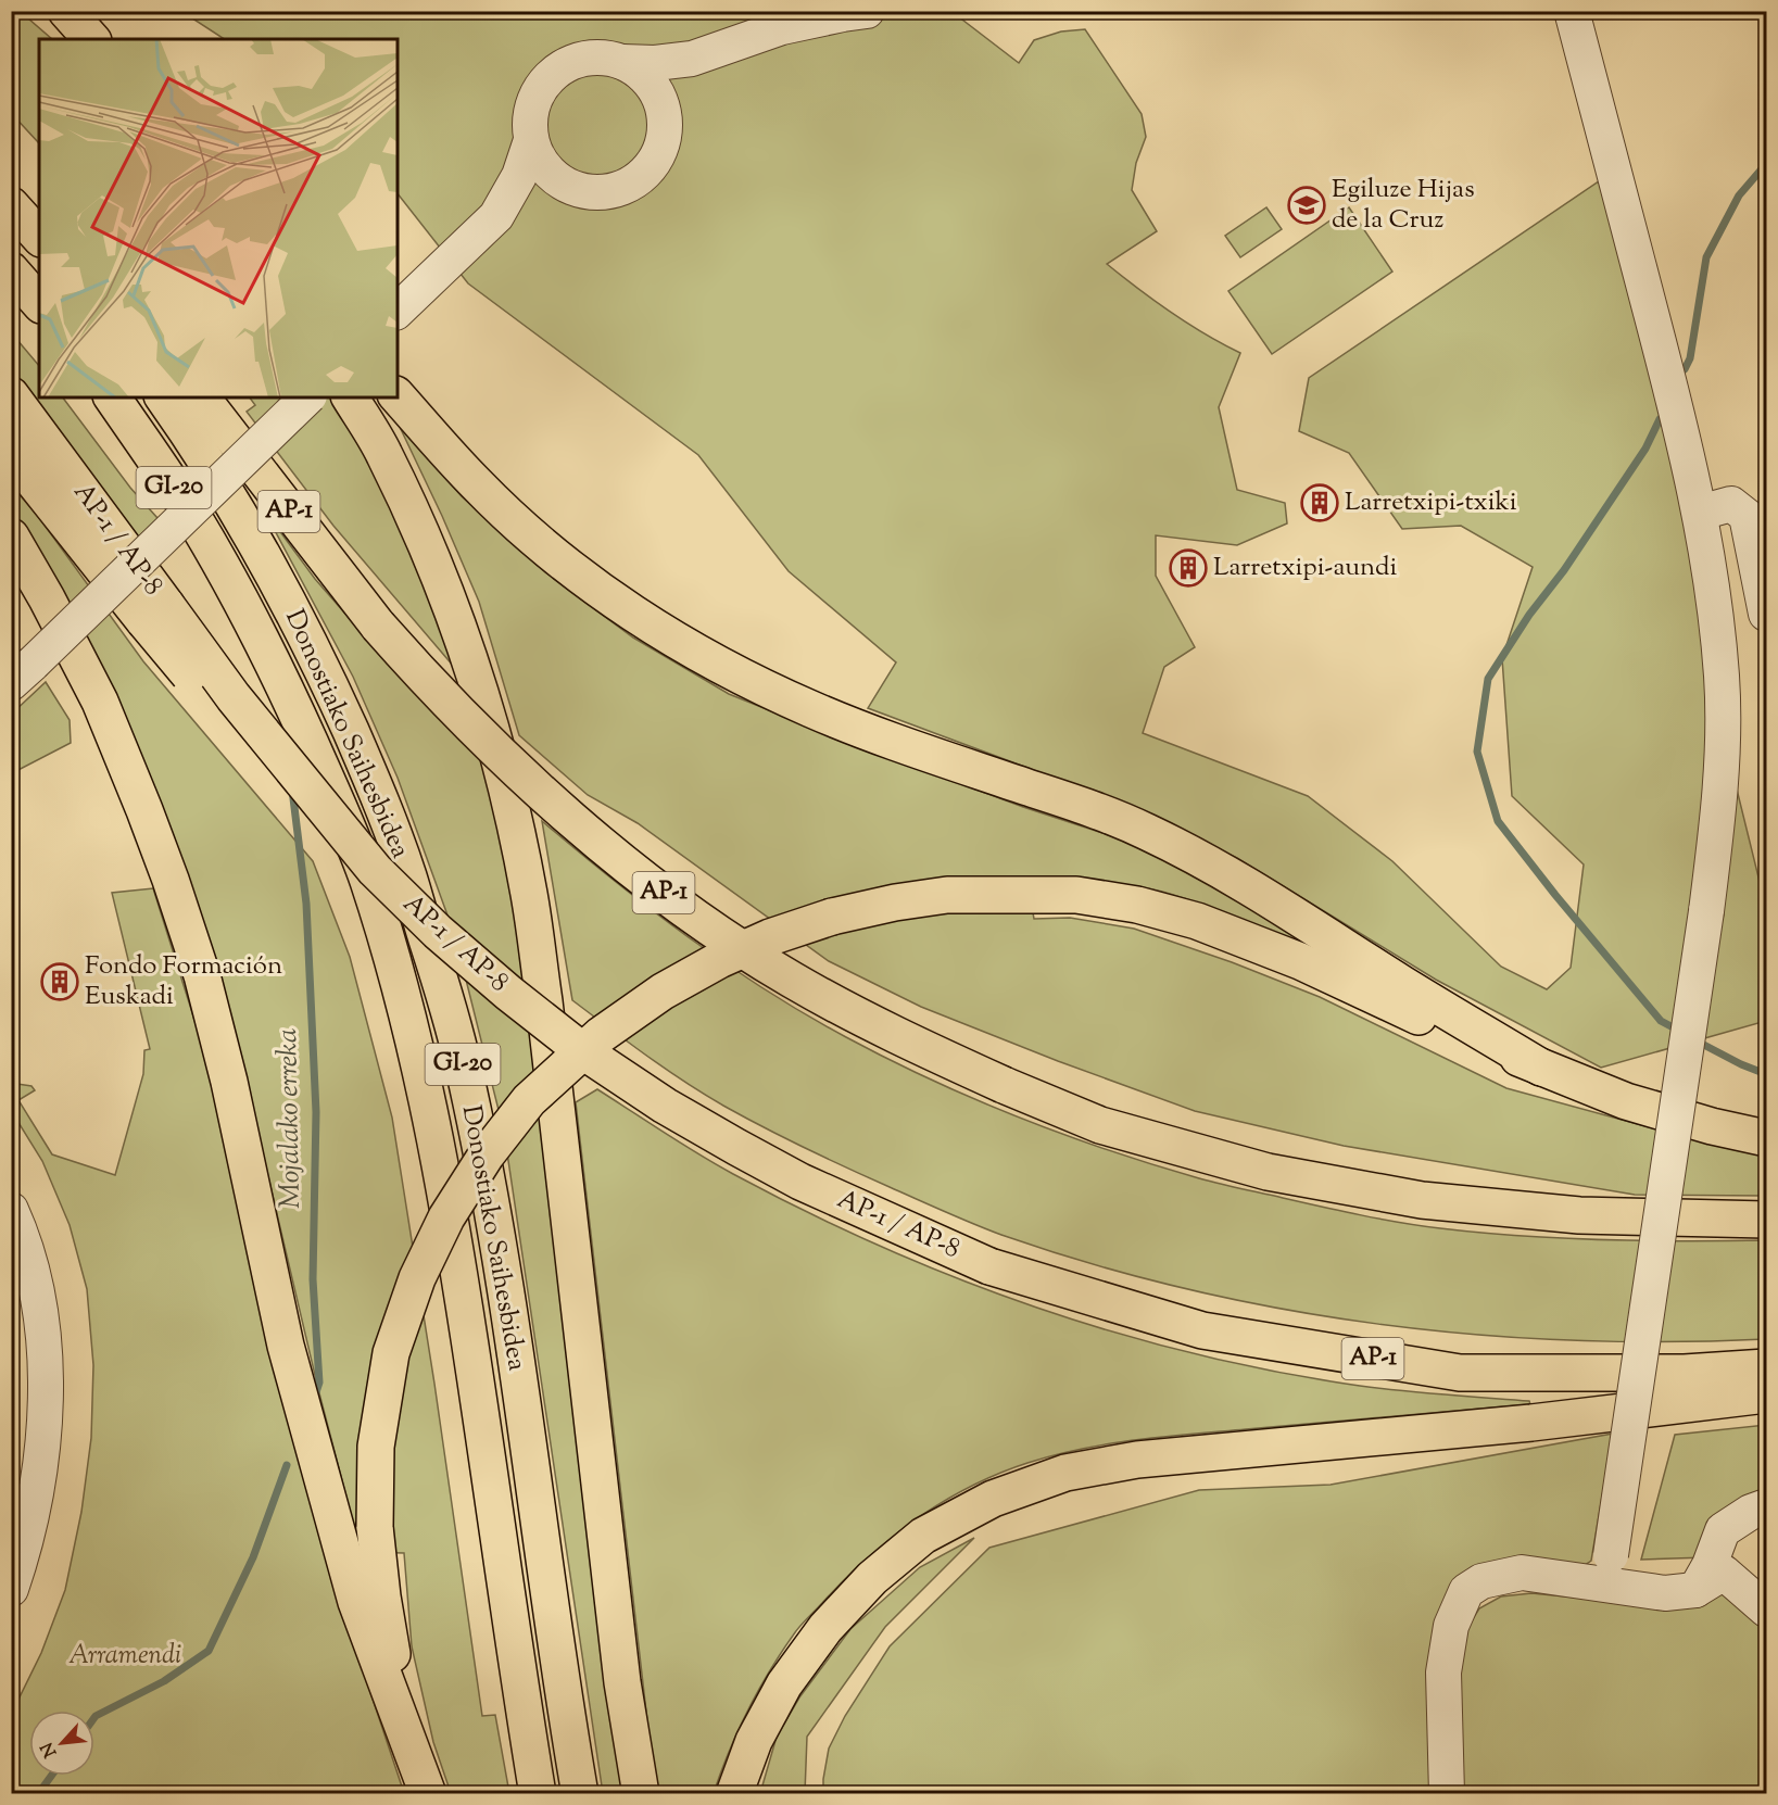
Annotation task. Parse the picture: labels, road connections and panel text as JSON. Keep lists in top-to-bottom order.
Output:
{
  "streets": {
    "highway": [
      "GI-20",
      "AP-1",
      "AP-1 / AP-8",
      "Donostiako Saihesbidea"
    ]
  },
  "water": ["Mojalako erreka"],
  "parks": ["Arramendi"],
  "places": {
    "school or university": ["Egiluze Hijas de la Cruz"],
    "building": ["Larretxipi-txiki", "Larretxipi-aundi", "Fondo Formación Euskadi"]
  },
  "north": "bottom left"
}
